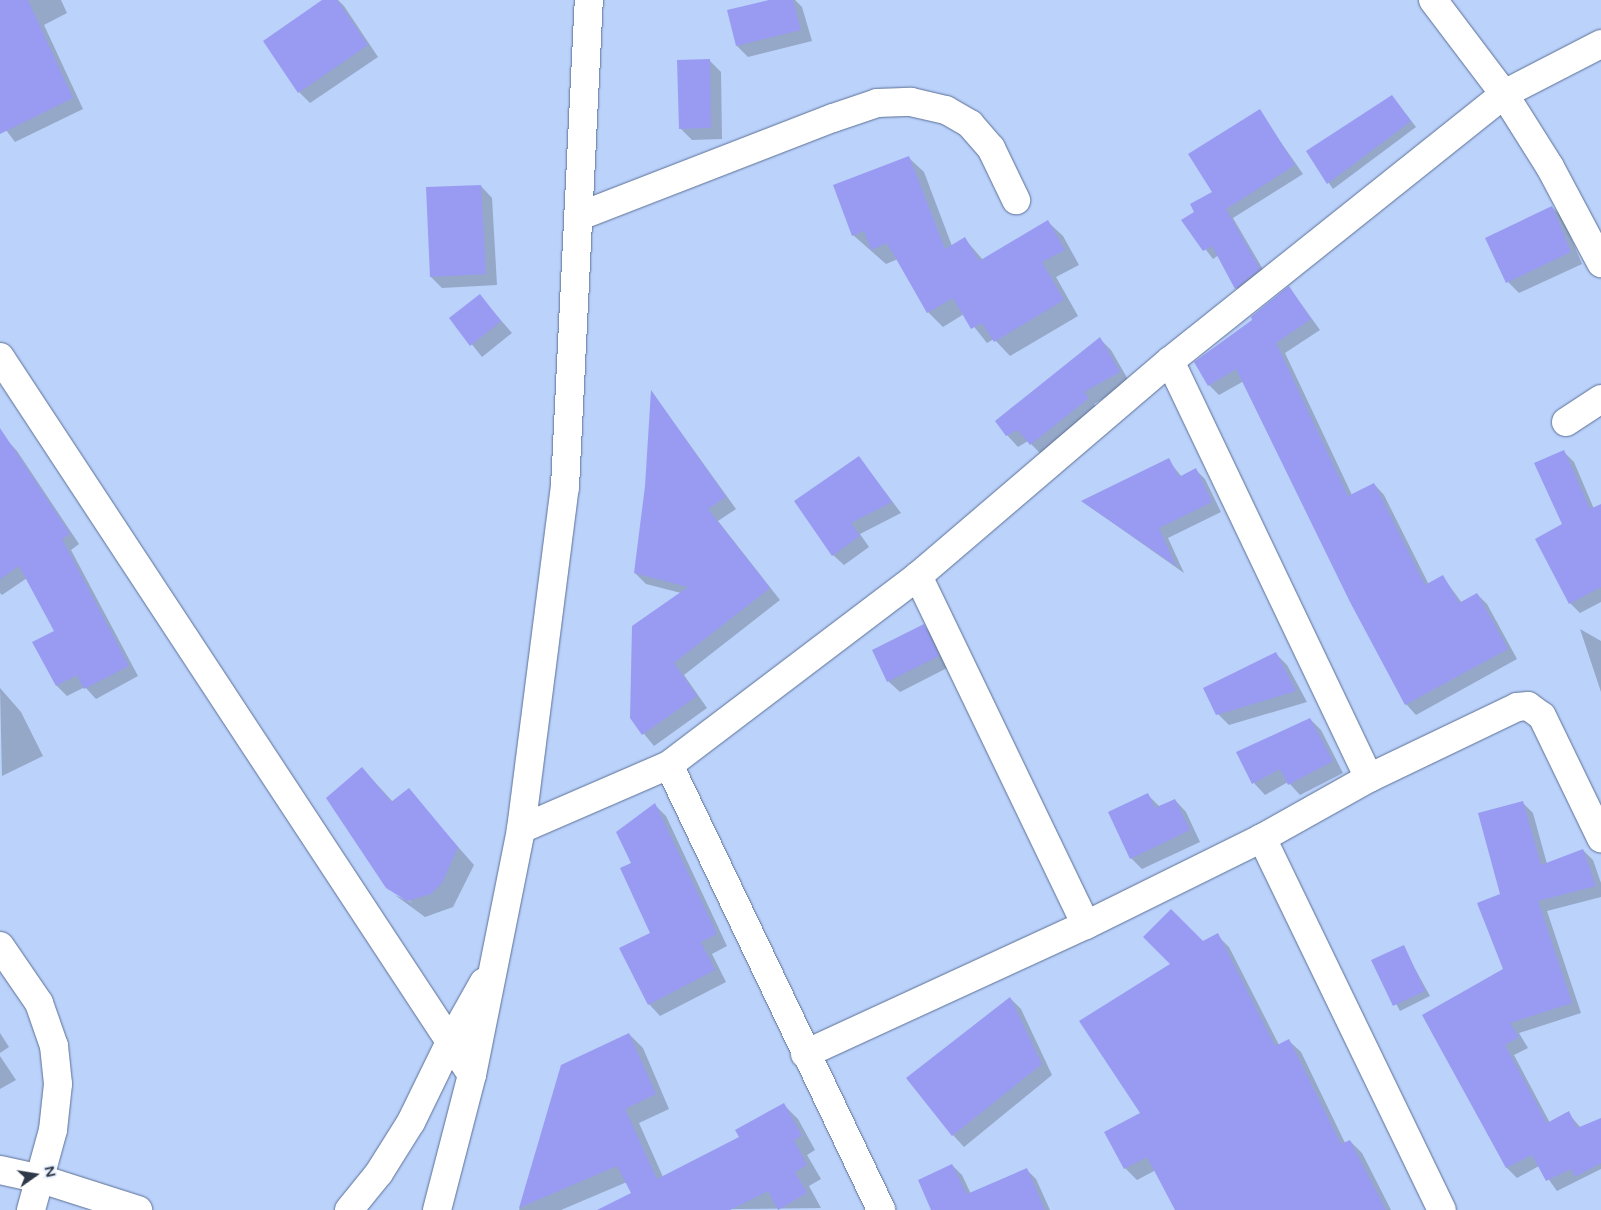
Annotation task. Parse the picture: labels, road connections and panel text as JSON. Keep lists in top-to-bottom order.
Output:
{
  "north": "right"
}
